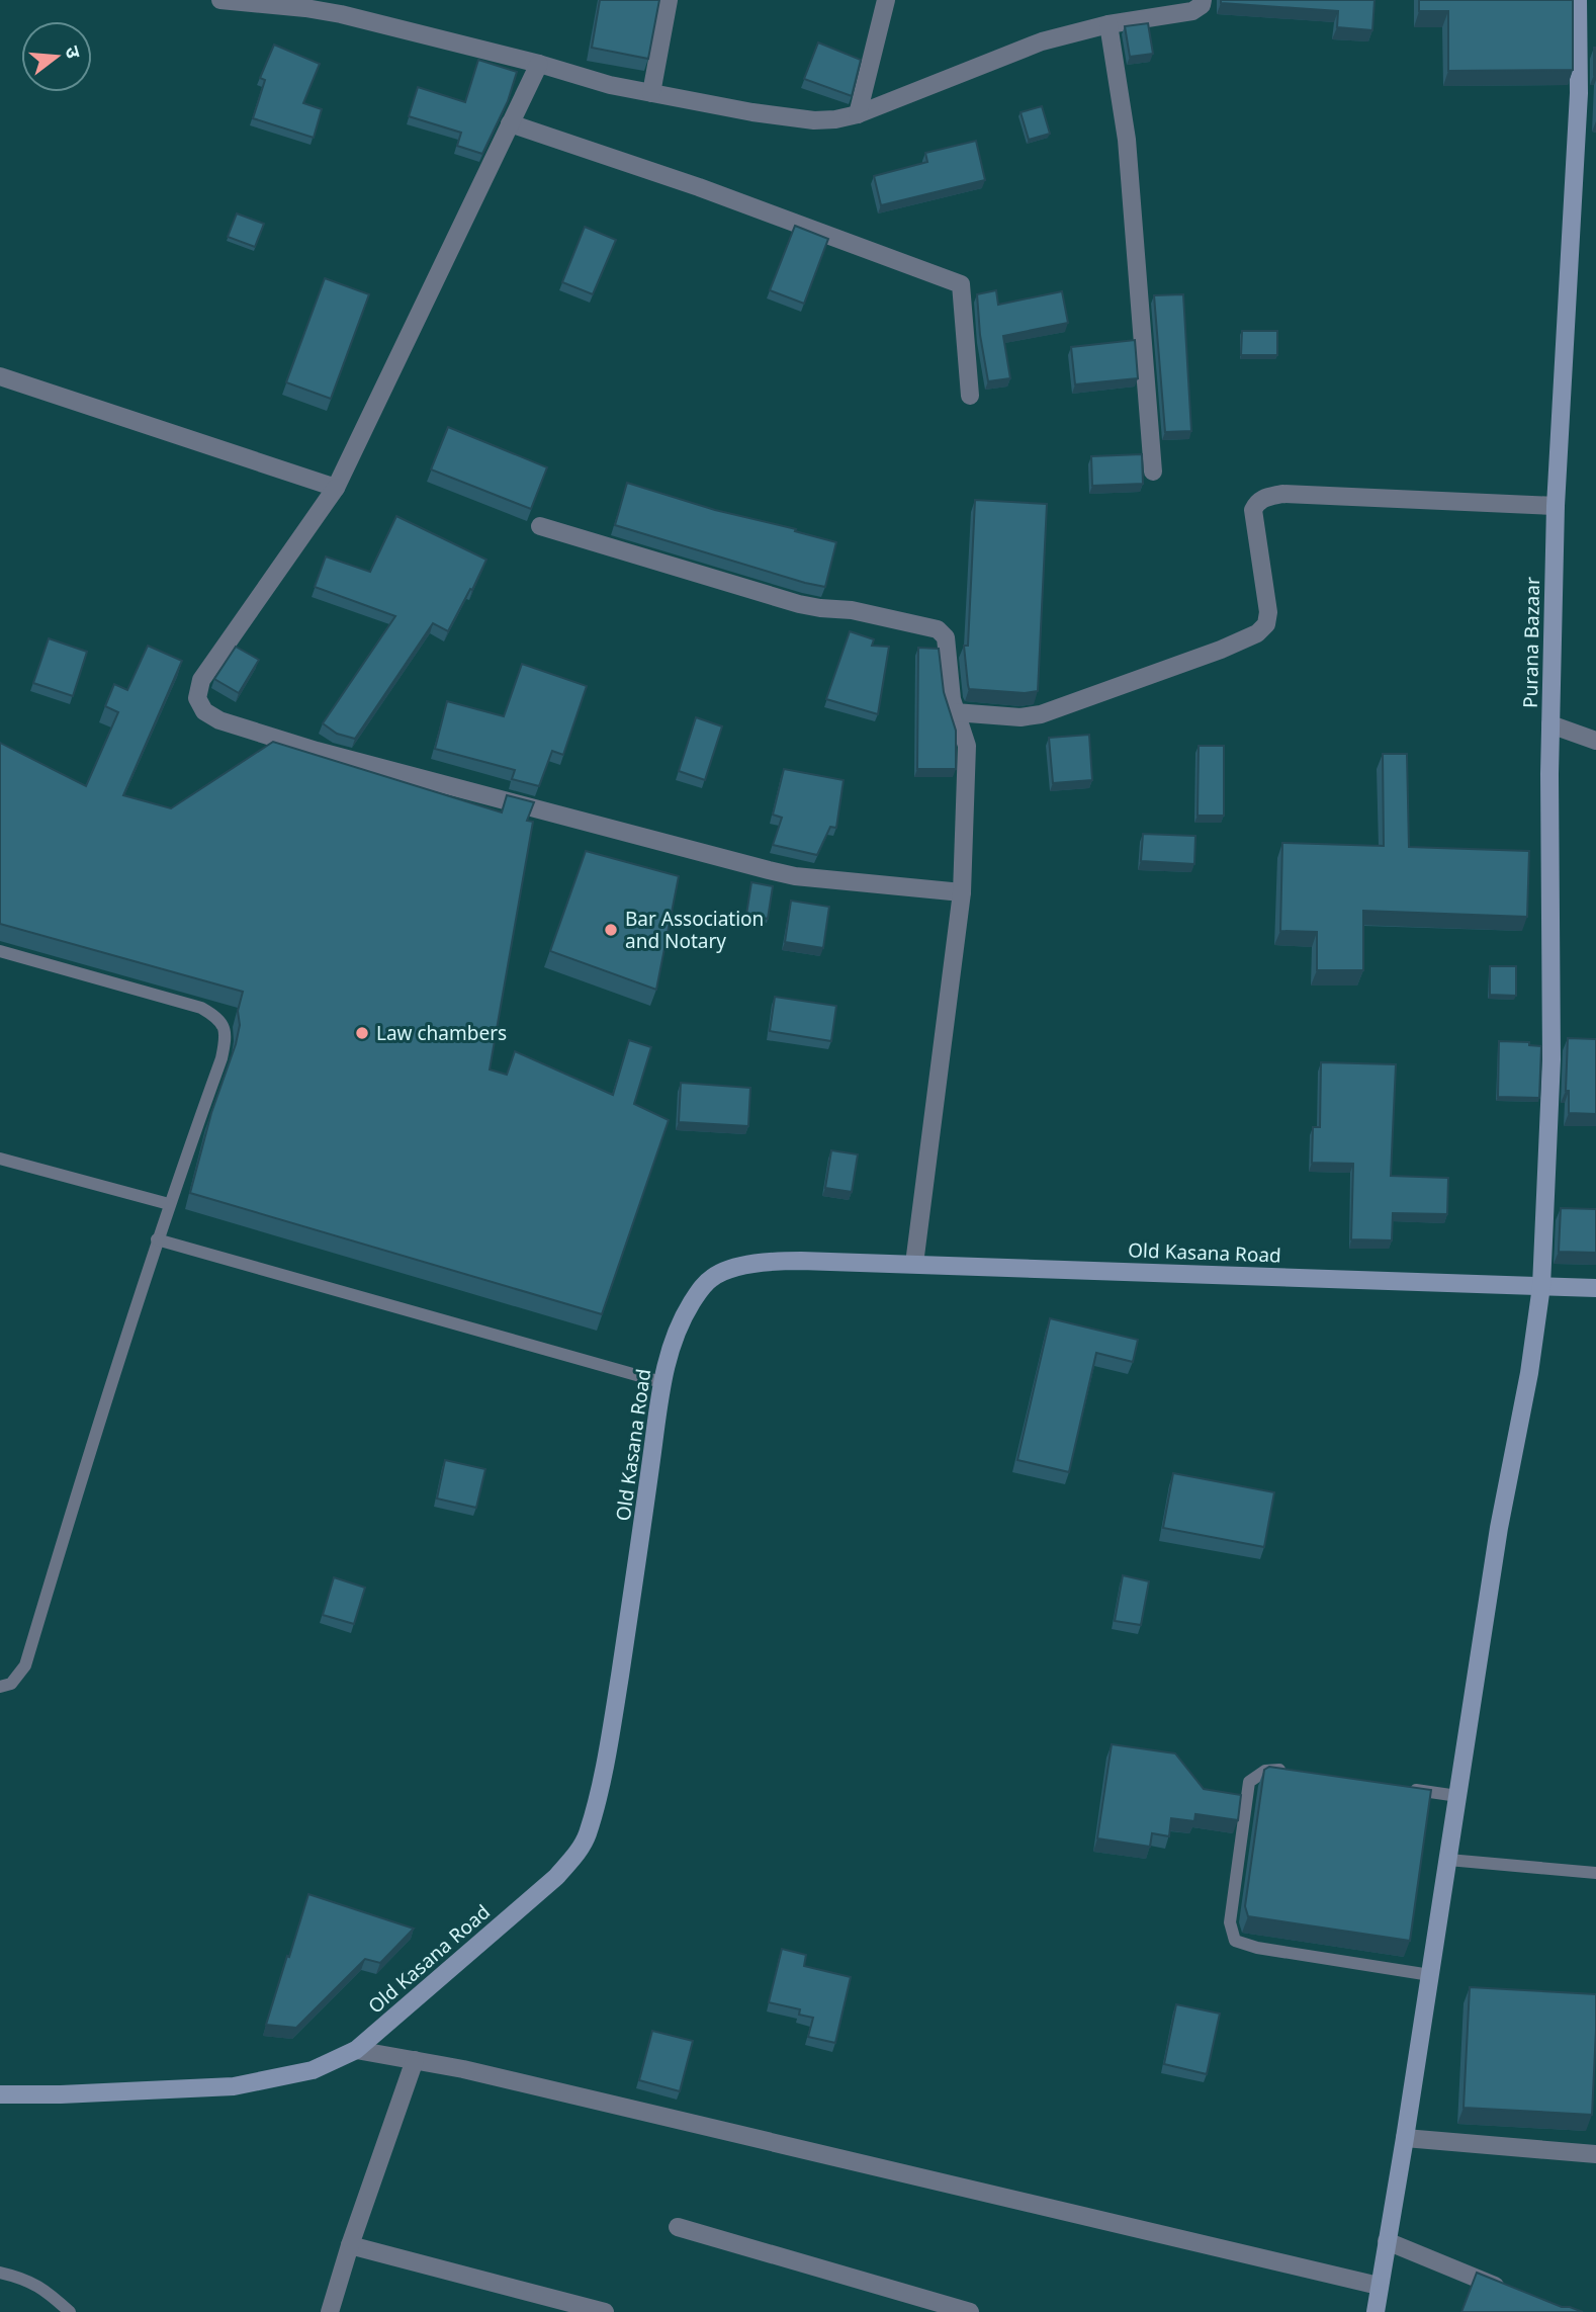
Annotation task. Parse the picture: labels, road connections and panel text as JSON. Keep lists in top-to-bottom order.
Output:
{
  "streets": {
    "street": ["Purana Bazaar", "Old Kasana Road"]
  },
  "crossings": [
    ["Purana Bazaar", "Old Kasana Road"]
  ],
  "places": ["Bar Association and Notary", "Law chambers"],
  "north": "right"
}
